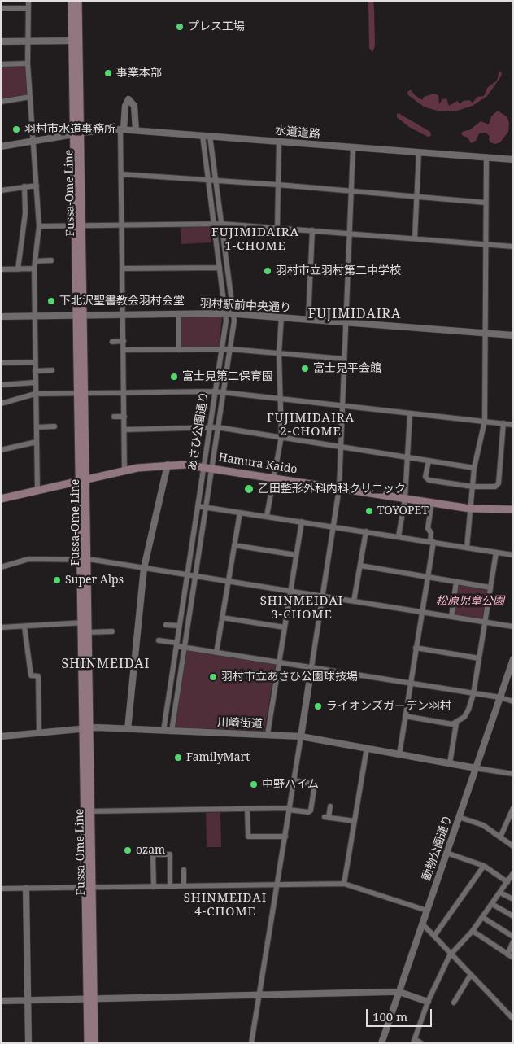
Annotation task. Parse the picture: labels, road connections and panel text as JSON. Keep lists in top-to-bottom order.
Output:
{
  "streets": {
    "main road": ["Fussa-Ome Line", "Hamura Kaido"],
    "street": [
      "水道道路",
      "羽村駅前中央通り",
      "あさひ公園通り",
      "川崎街道",
      "動物公園通り"
    ]
  },
  "crossings": [
    ["水道道路", "Fussa-Ome Line"],
    ["水道道路", "あさひ公園通り"],
    ["Fussa-Ome Line", "羽村駅前中央通り"],
    ["Fussa-Ome Line", "Hamura Kaido"],
    ["Fussa-Ome Line", "川崎街道"],
    ["羽村駅前中央通り", "あさひ公園通り"],
    ["あさひ公園通り", "Hamura Kaido"],
    ["あさひ公園通り", "川崎街道"],
    ["川崎街道", "動物公園通り"]
  ],
  "districts": [
    "FUJIMIDAIRA 1-CHOME",
    "FUJIMIDAIRA",
    "FUJIMIDAIRA 2-CHOME",
    "SHINMEIDAI 3-CHOME",
    "SHINMEIDAI",
    "SHINMEIDAI 4-CHOME"
  ],
  "parks": ["松原児童公園"],
  "places": [
    "プレス工場",
    "事業本部",
    "羽村市水道事務所",
    "羽村市立羽村第二中学校",
    "下北沢聖書教会羽村会堂",
    "富士見平会館",
    "富士見第二保育園",
    "乙田整形外科内科クリニック",
    "TOYOPET",
    "Super Alps",
    "羽村市立あさひ公園球技場",
    "ライオンズガーデン羽村",
    "FamilyMart",
    "中野ハイム",
    "ozam"
  ],
  "scale_bar": "100 m"
}
